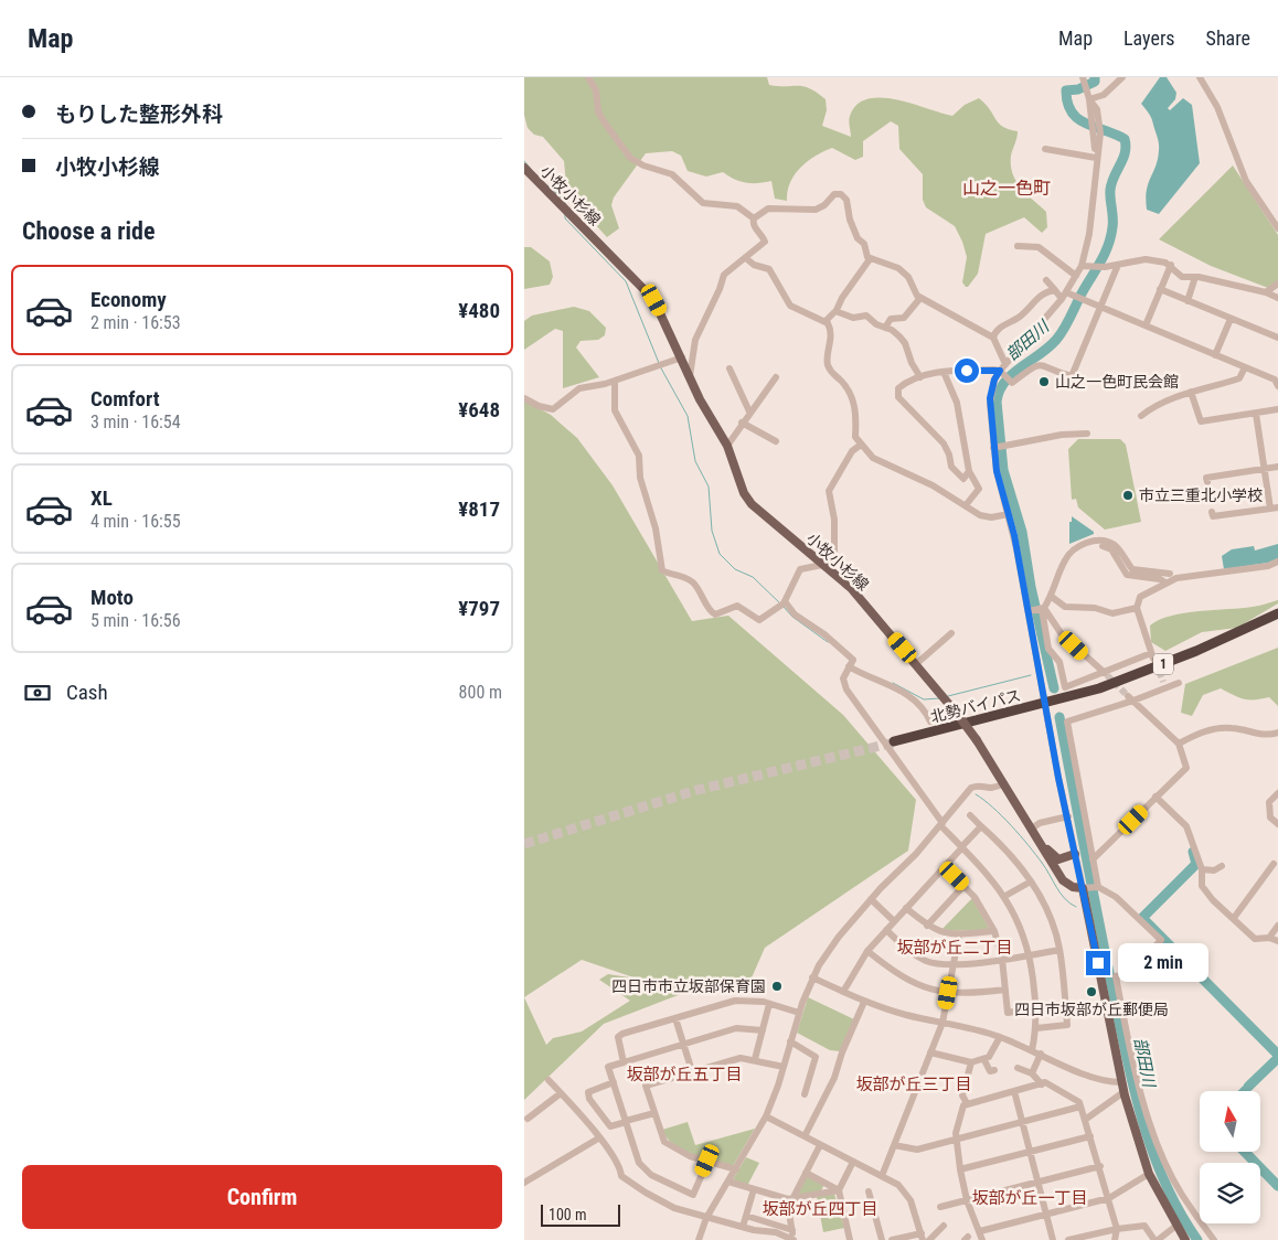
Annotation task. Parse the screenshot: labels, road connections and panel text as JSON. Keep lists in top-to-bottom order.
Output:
{
  "streets": {
    "highway": ["1", "北勢バイパス"],
    "main road": ["小牧小杉線"]
  },
  "districts": [
    "山之一色町",
    "坂部が丘二丁目",
    "坂部が丘五丁目",
    "坂部が丘三丁目",
    "坂部が丘一丁目",
    "坂部が丘四丁目"
  ],
  "water": ["部田川"],
  "places": [
    "山之一色町民会館",
    "市立三重北小学校",
    "四日市市立坂部保育園",
    "四日市坂部が丘郵便局"
  ],
  "scale_bar": "100 m",
  "north": "top",
  "page": {
    "header": "Map",
    "nav": ["Map", "Layers", "Share"],
    "banner": ["もりした整形外科", "小牧小杉線"],
    "heading": "Choose a ride",
    "list": [
      {
        "name": "Economy",
        "note": "2 min · 16:53",
        "value": "¥480"
      },
      {
        "name": "Comfort",
        "note": "3 min · 16:54",
        "value": "¥648"
      },
      {
        "name": "XL",
        "note": "4 min · 16:55",
        "value": "¥817"
      },
      {
        "name": "Moto",
        "note": "5 min · 16:56",
        "value": "¥797"
      }
    ],
    "pay": ["Cash", "800 m"],
    "bubble": "2 min",
    "buttons": "Confirm",
    "scale": "100 m"
  }
}
